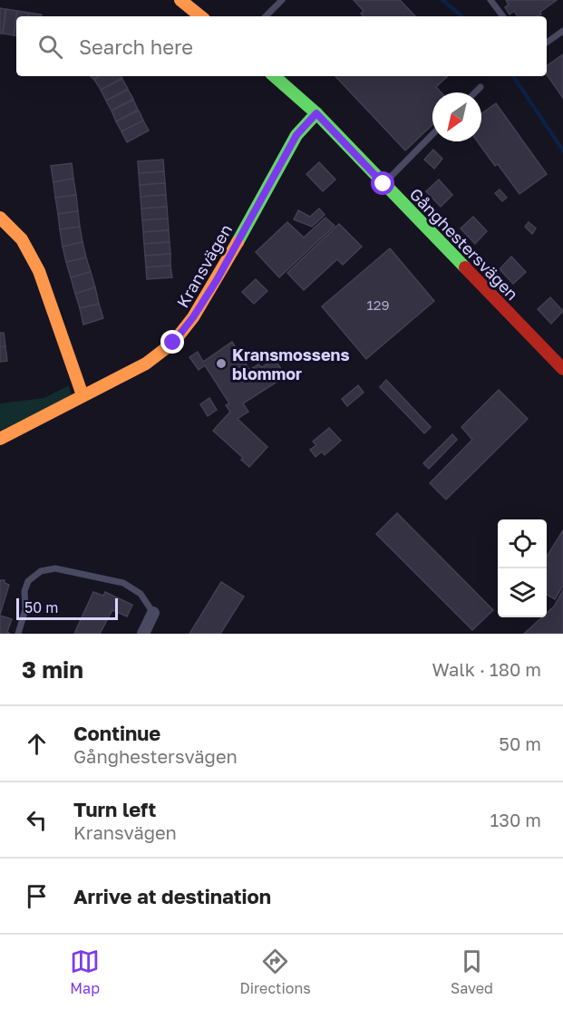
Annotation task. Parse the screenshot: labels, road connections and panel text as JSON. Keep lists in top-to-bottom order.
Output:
{
  "streets": {
    "street": ["Gånghestersvägen", "Kransvägen"]
  },
  "crossings": [
    ["Gånghestersvägen", "Kransvägen"]
  ],
  "places": ["Kransmossens blommor"],
  "house_numbers": ["129"],
  "scale_bar": "50 m",
  "north": "bottom left",
  "page": {
    "search": "Search here",
    "scale": "50 m",
    "heading": ["3 min", "Walk · 180 m"],
    "list": [
      ["Continue", "Gånghestersvägen", "50 m"],
      ["Turn left", "Kransvägen", "130 m"],
      "Arrive at destination"
    ],
    "nav": ["Map", "Directions", "Saved"]
  }
}
